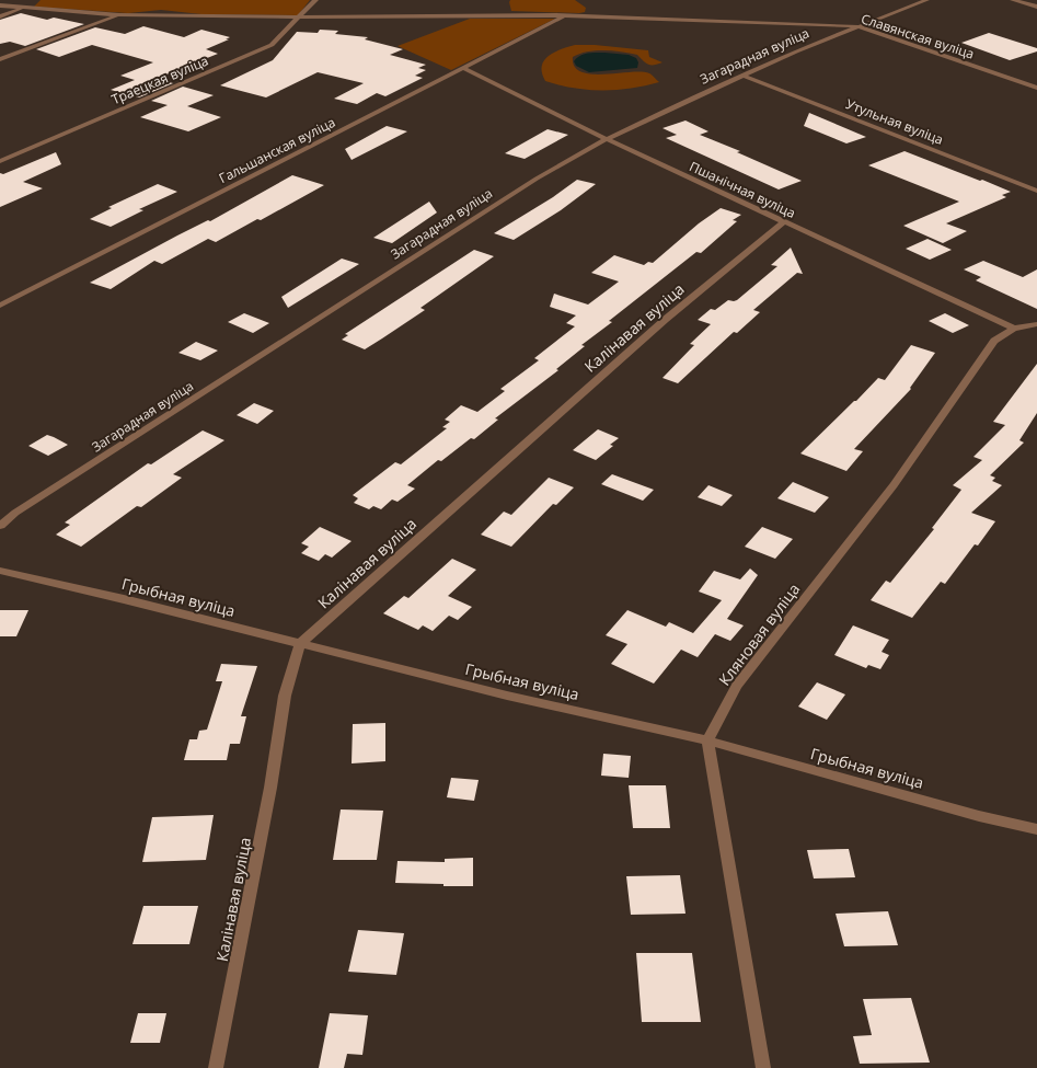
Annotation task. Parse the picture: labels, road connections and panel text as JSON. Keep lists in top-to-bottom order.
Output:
{
  "streets": {
    "street": [
      "Славянская вуліца",
      "Загарадная вуліца",
      "Траецкая вуліца",
      "Утульная вуліца",
      "Гальшанская вуліца",
      "Пшанічная вуліца",
      "Калінавая вуліца",
      "Грыбная вуліца",
      "Кляновая вуліца"
    ]
  },
  "crossings": [
    ["Славянская вуліца", "Загарадная вуліца"],
    ["Славянская вуліца", "Траецкая вуліца"],
    ["Славянская вуліца", "Гальшанская вуліца"],
    ["Загарадная вуліца", "Утульная вуліца"],
    ["Загарадная вуліца", "Пшанічная вуліца"],
    ["Гальшанская вуліца", "Пшанічная вуліца"],
    ["Пшанічная вуліца", "Калінавая вуліца"],
    ["Пшанічная вуліца", "Кляновая вуліца"],
    ["Калінавая вуліца", "Грыбная вуліца"],
    ["Грыбная вуліца", "Кляновая вуліца"]
  ]
}
